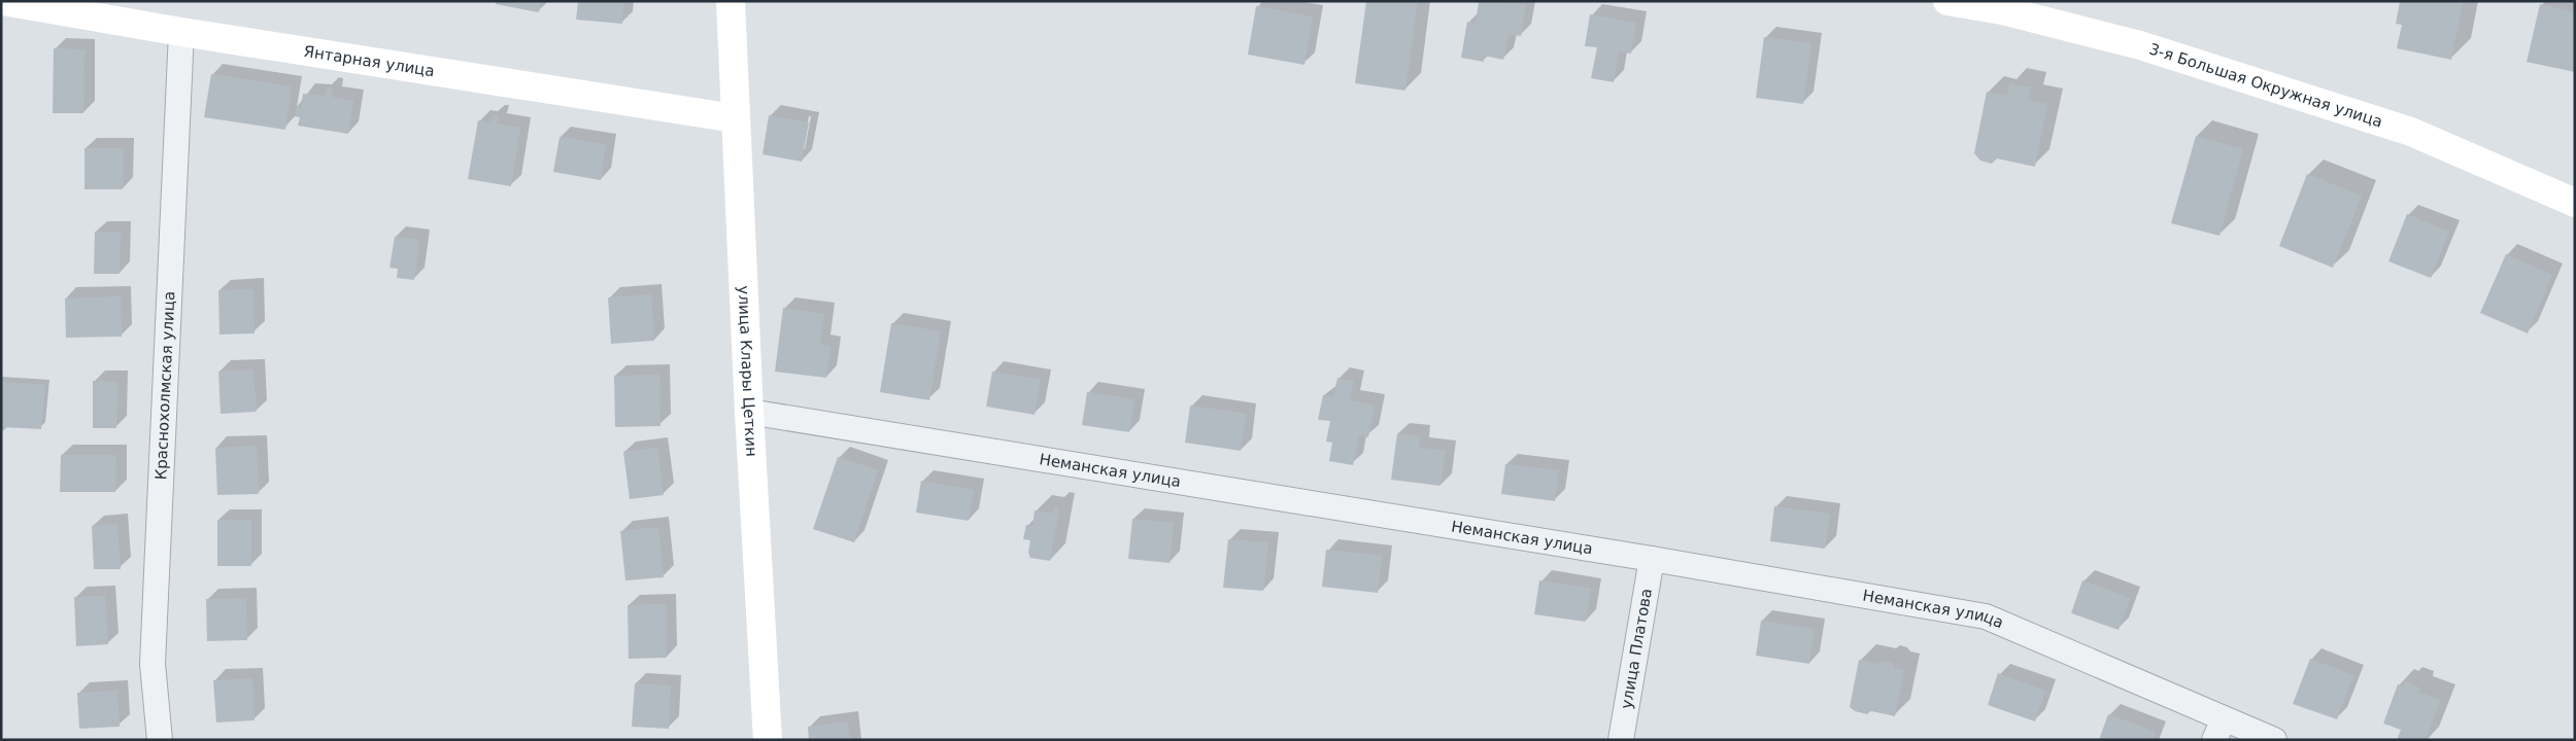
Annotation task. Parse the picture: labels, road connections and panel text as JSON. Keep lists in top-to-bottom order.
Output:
{
  "streets": {
    "street": [
      "Янтарная улица",
      "3-я Большая Окружная улица",
      "улица Клары Цеткин",
      "Краснохолмская улица",
      "Неманская улица",
      "улица Платова"
    ]
  },
  "crossings": [
    ["Янтарная улица", "улица Клары Цеткин"],
    ["Янтарная улица", "Краснохолмская улица"],
    ["улица Клары Цеткин", "Неманская улица"],
    ["Неманская улица", "улица Платова"]
  ]
}
